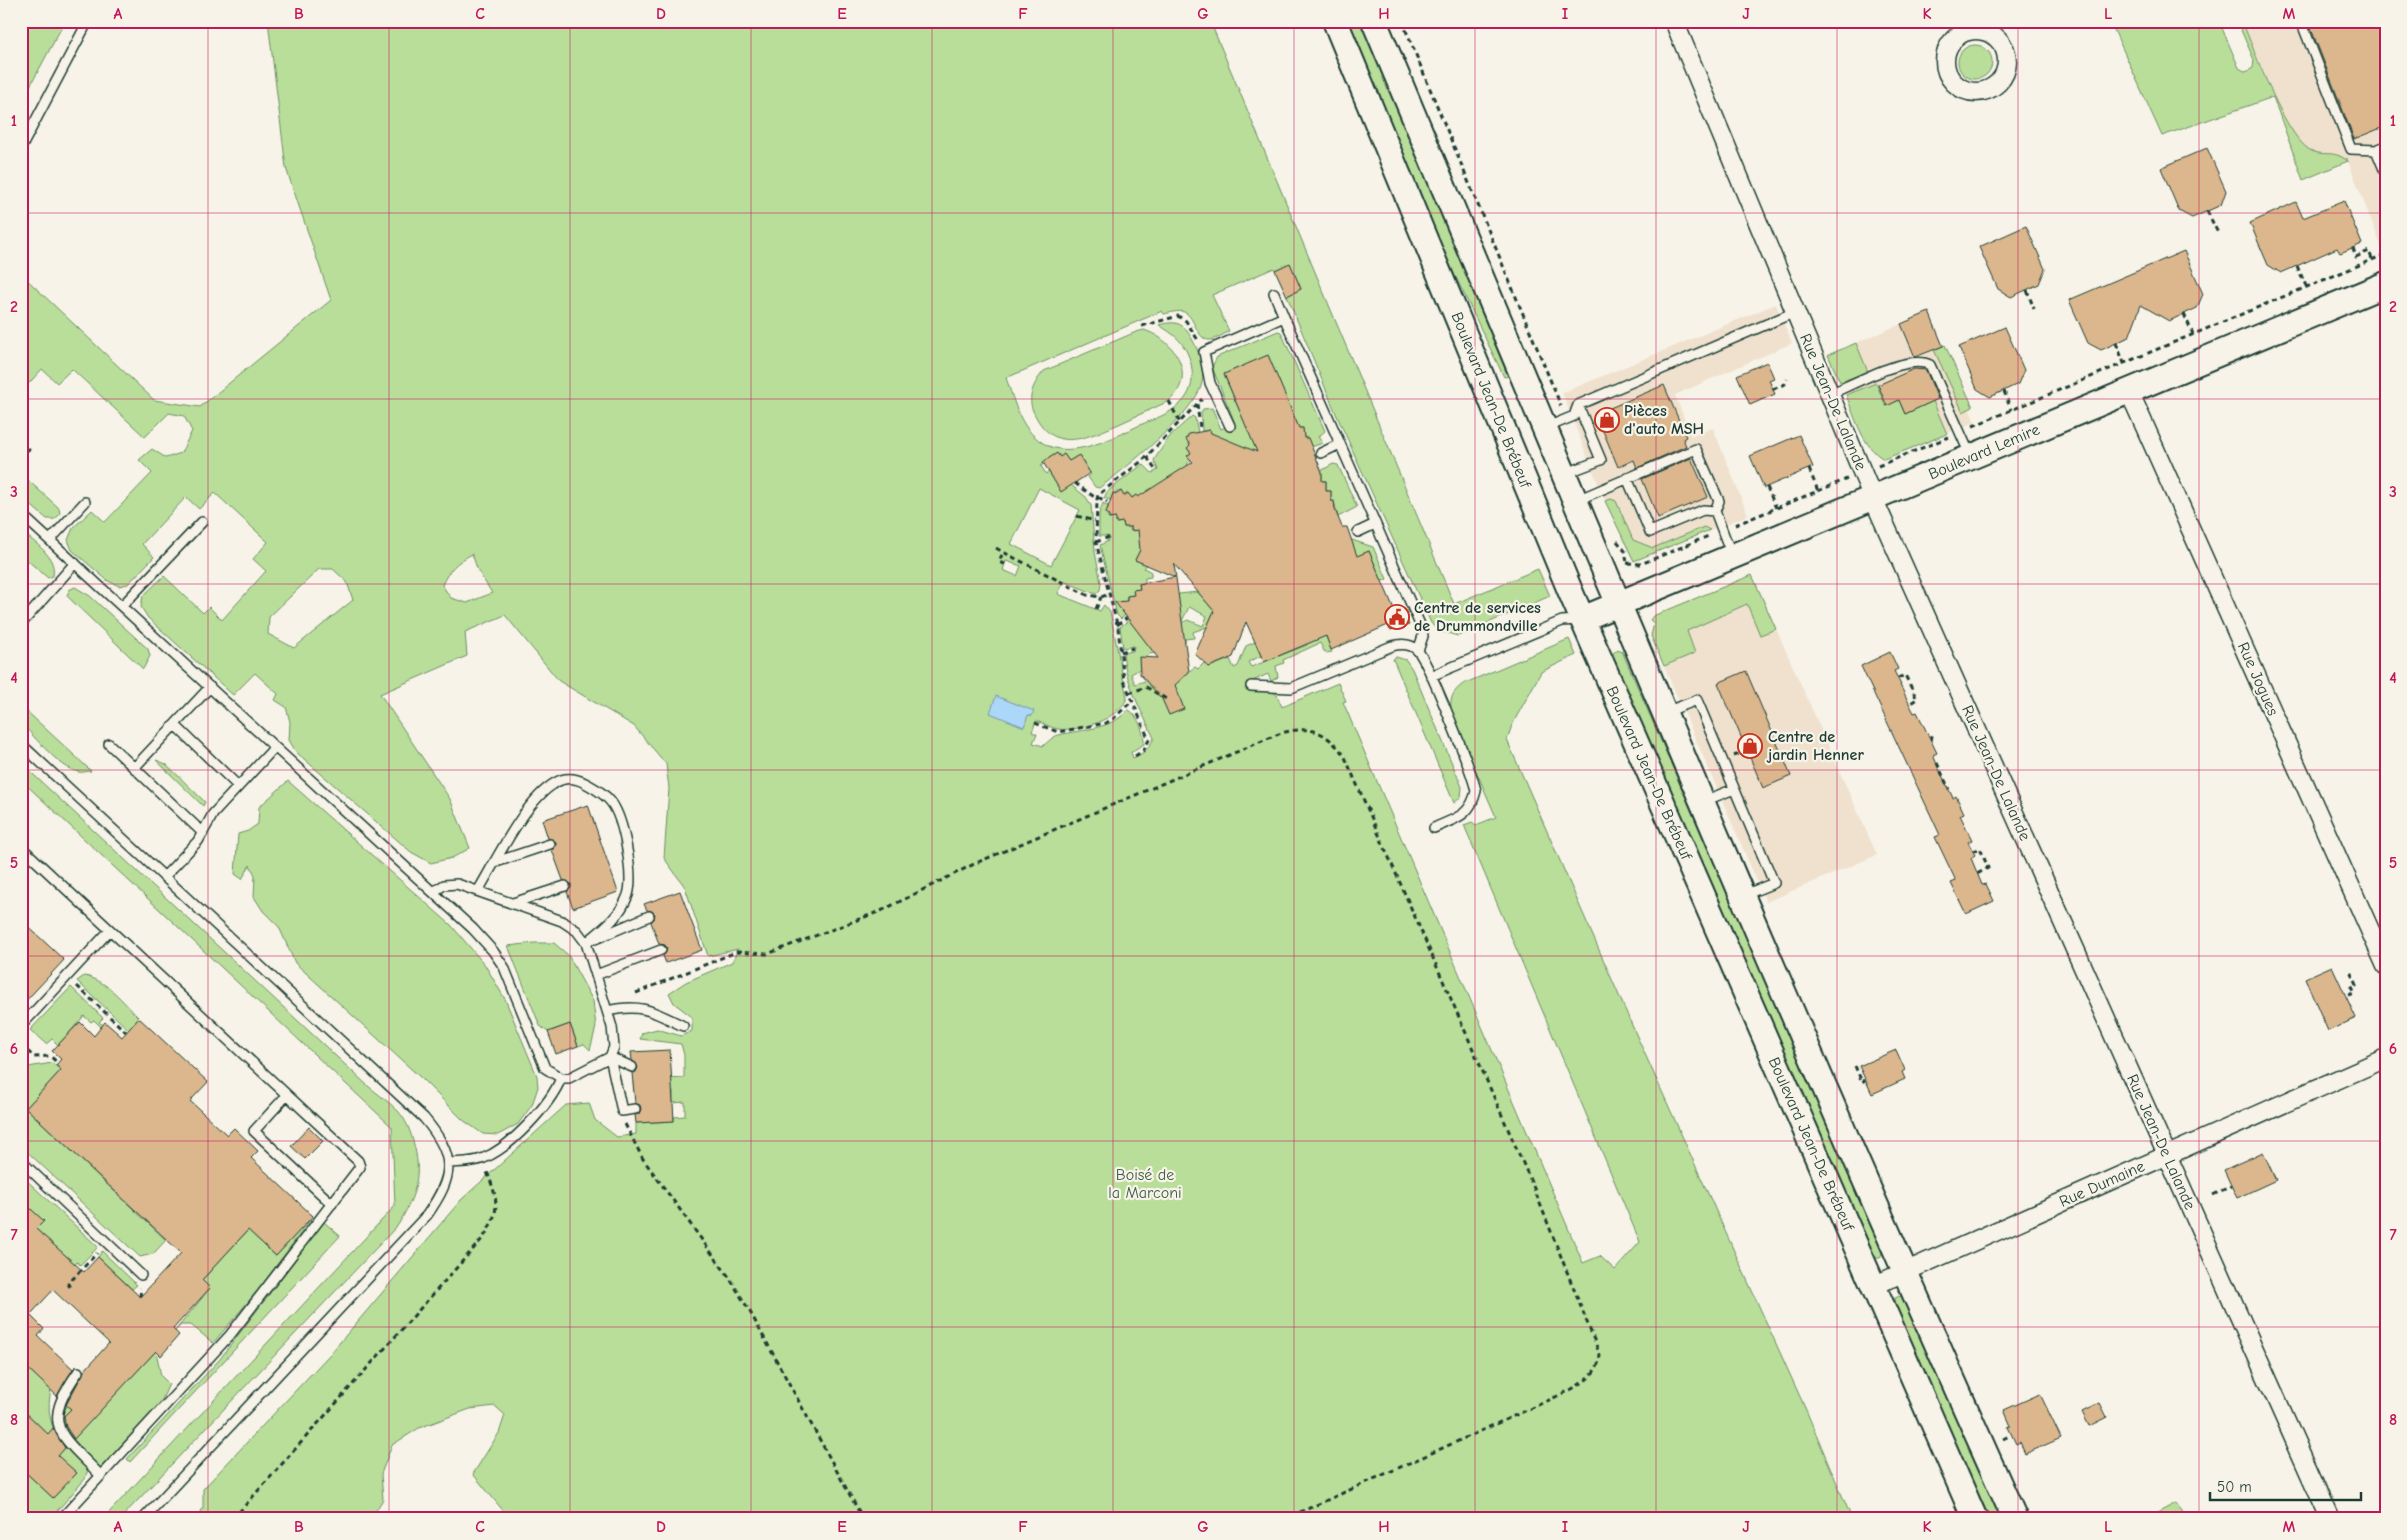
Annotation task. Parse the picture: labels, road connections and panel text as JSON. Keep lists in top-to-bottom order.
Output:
{
  "streets": {
    "main road": ["Boulevard Jean-De Brébeuf", "Boulevard Lemire"],
    "street": ["Rue Jean-De Lalande", "Rue Jogues", "Rue Dumaine"]
  },
  "crossings": [
    ["Boulevard Jean-De Brébeuf", "Boulevard Lemire"],
    ["Boulevard Jean-De Brébeuf", "Rue Dumaine"],
    ["Rue Jean-De Lalande", "Boulevard Lemire"],
    ["Rue Jean-De Lalande", "Rue Dumaine"],
    ["Boulevard Lemire", "Rue Jogues"]
  ],
  "parks": ["Boisé de la Marconi"],
  "places": {
    "shop": ["Pièces d'auto MSH", "Centre de jardin Henner"],
    "public building": ["Centre de services de Drummondville"]
  },
  "scale_bar": "50 m",
  "grid": {
    "columns": [
      "A",
      "B",
      "C",
      "D",
      "E",
      "F",
      "G",
      "H",
      "I",
      "J",
      "K",
      "L",
      "M"
    ],
    "rows": [
      "1",
      "2",
      "3",
      "4",
      "5",
      "6",
      "7",
      "8"
    ]
  }
}
